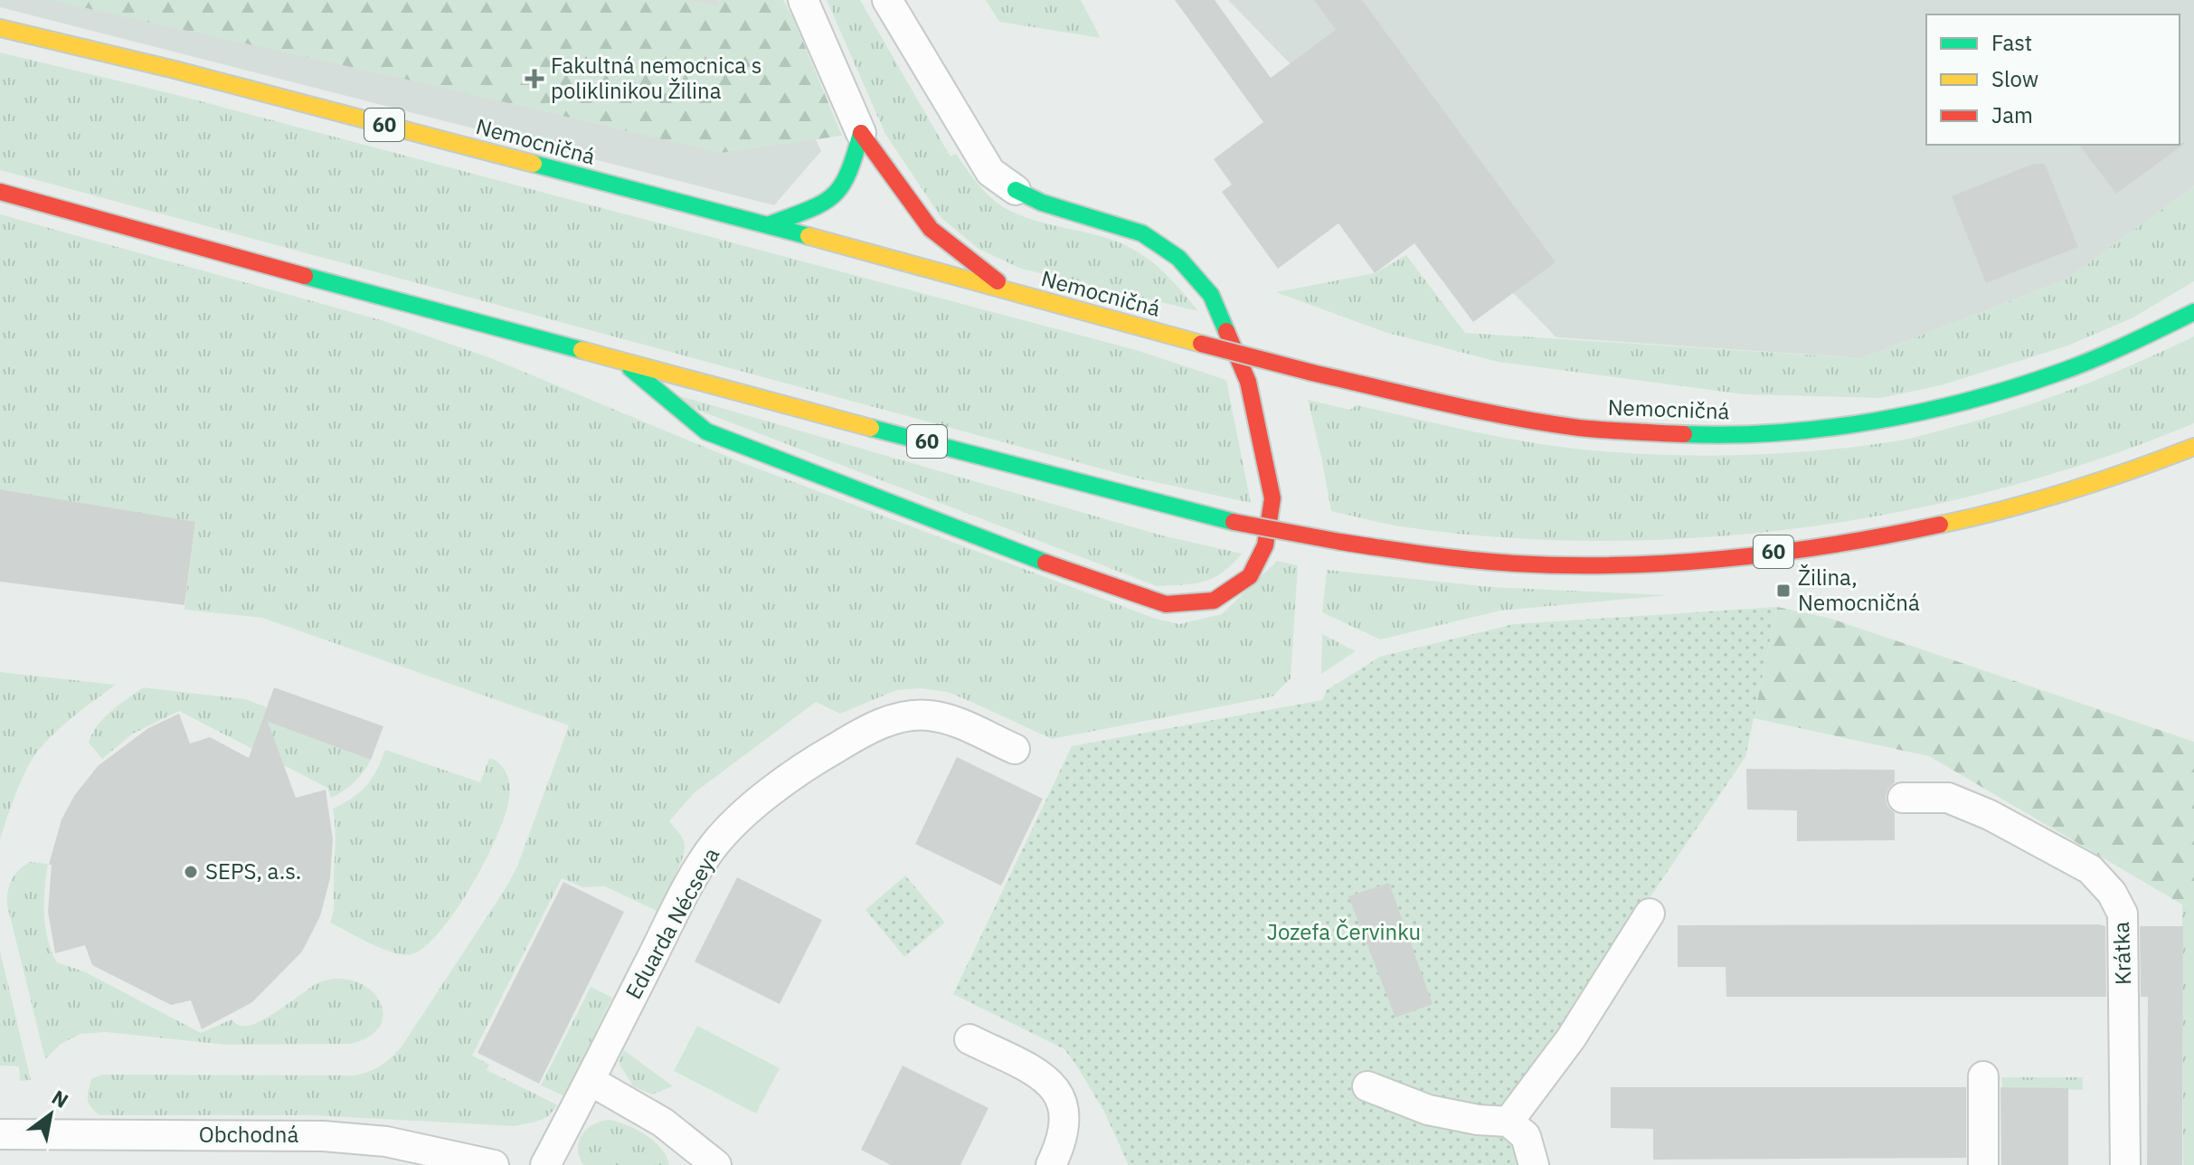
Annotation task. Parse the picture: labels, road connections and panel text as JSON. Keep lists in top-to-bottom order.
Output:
{
  "streets": {
    "main road": ["60", "Nemocničná"],
    "street": ["Eduarda Nécseya", "Krátka", "Obchodná"]
  },
  "parks": ["Jozefa Červinku"],
  "places": {
    "health": ["Fakultná nemocnica s poliklinikou Žilina"],
    "transit": ["Žilina, Nemocničná"],
    "other": ["SEPS, a.s."]
  },
  "legend": ["Fast", "Slow", "Jam"],
  "north": "top right"
}
